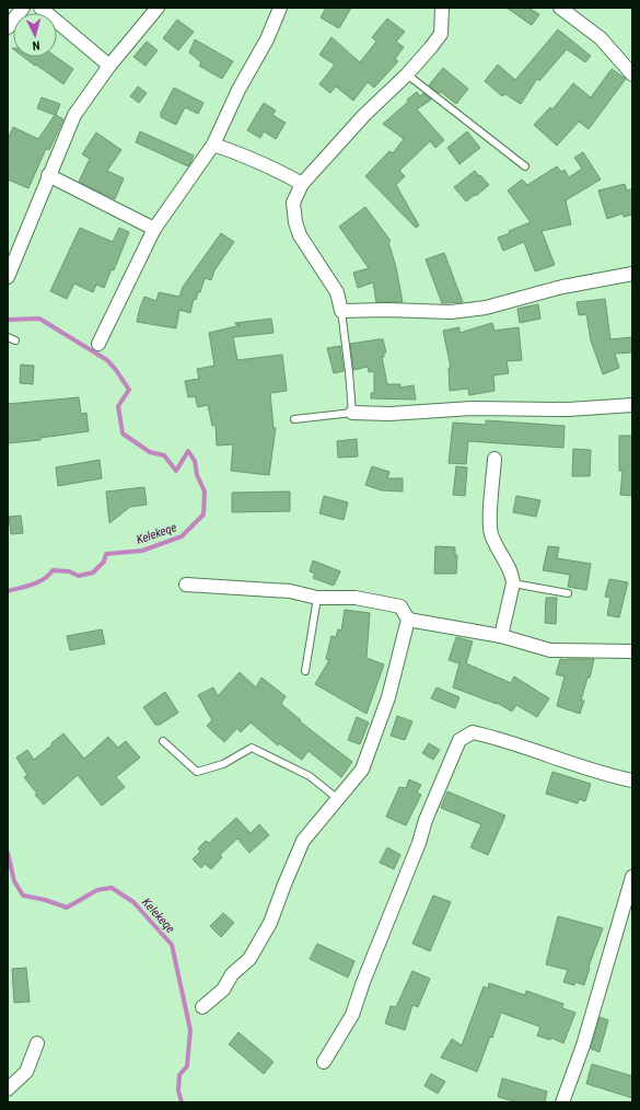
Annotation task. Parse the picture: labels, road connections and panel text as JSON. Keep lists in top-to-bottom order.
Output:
{
  "water": ["Kelekeqe"],
  "north": "bottom"
}
